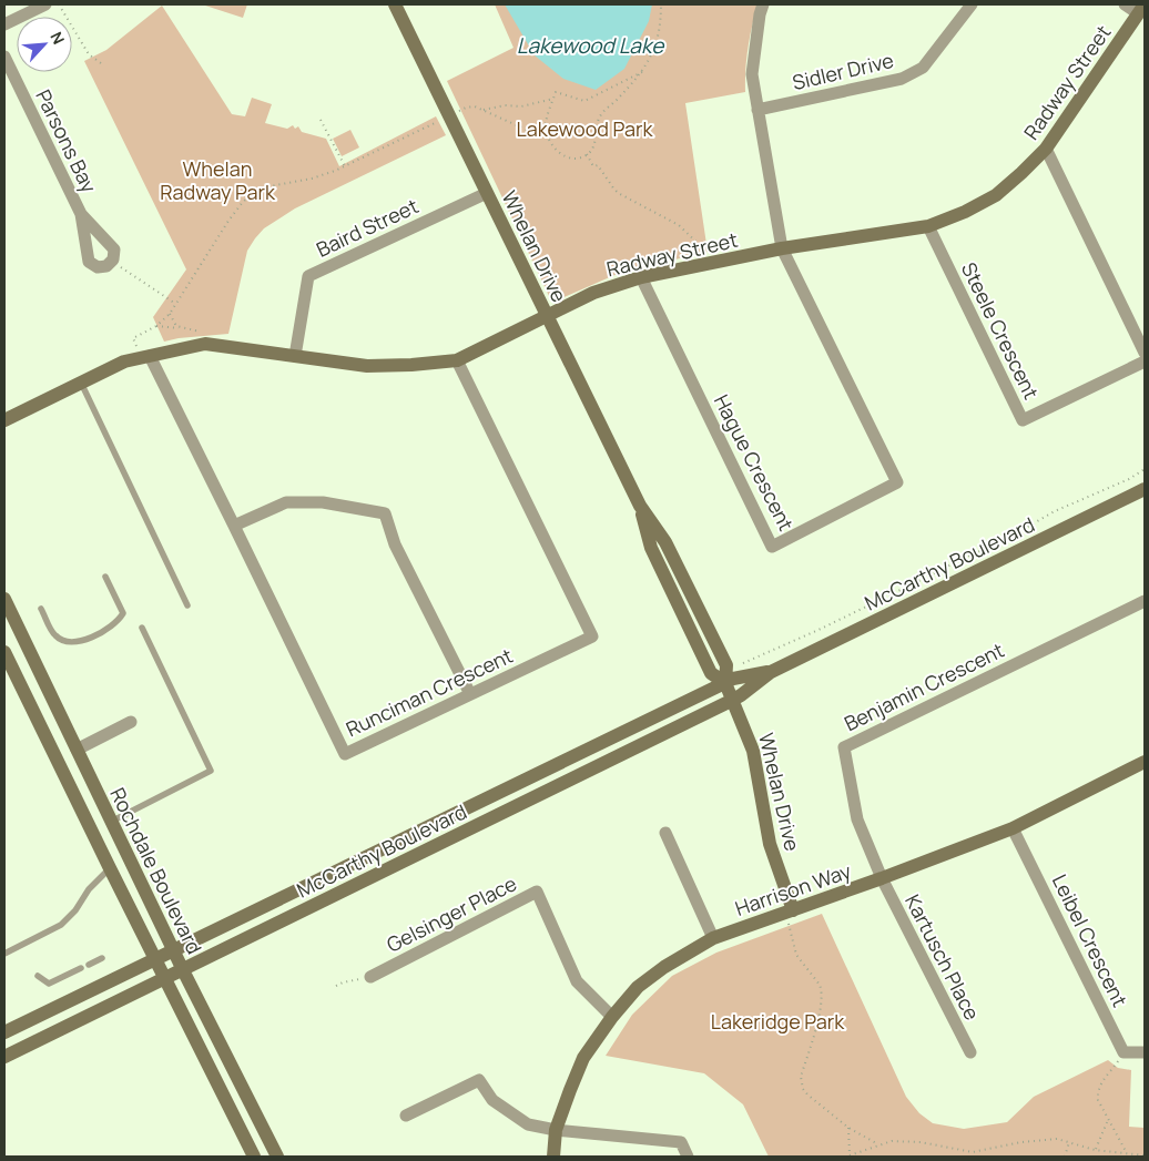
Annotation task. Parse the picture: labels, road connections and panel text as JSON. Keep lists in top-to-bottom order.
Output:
{
  "streets": {
    "main road": [
      "Radway Street",
      "Whelan Drive",
      "McCarthy Boulevard",
      "Rochdale Boulevard",
      "Harrison Way"
    ],
    "street": [
      "Sidler Drive",
      "Parsons Bay",
      "Baird Street",
      "Steele Crescent",
      "Hague Crescent",
      "Benjamin Crescent",
      "Runciman Crescent",
      "Gelsinger Place",
      "Leibel Crescent",
      "Kartusch Place"
    ]
  },
  "crossings": [
    ["Radway Street", "Baird Street"],
    ["Radway Street", "Whelan Drive"],
    ["Radway Street", "Steele Crescent"],
    ["Radway Street", "Hague Crescent"],
    ["Radway Street", "Runciman Crescent"],
    ["Baird Street", "Whelan Drive"],
    ["Whelan Drive", "McCarthy Boulevard"],
    ["Whelan Drive", "Harrison Way"],
    ["McCarthy Boulevard", "Rochdale Boulevard"],
    ["Benjamin Crescent", "Harrison Way"],
    ["Benjamin Crescent", "Kartusch Place"],
    ["Harrison Way", "Gelsinger Place"],
    ["Harrison Way", "Leibel Crescent"],
    ["Harrison Way", "Kartusch Place"]
  ],
  "water": ["Lakewood Lake"],
  "parks": ["Lakewood Park", "Whelan Radway Park", "Lakeridge Park"],
  "north": "top right"
}
